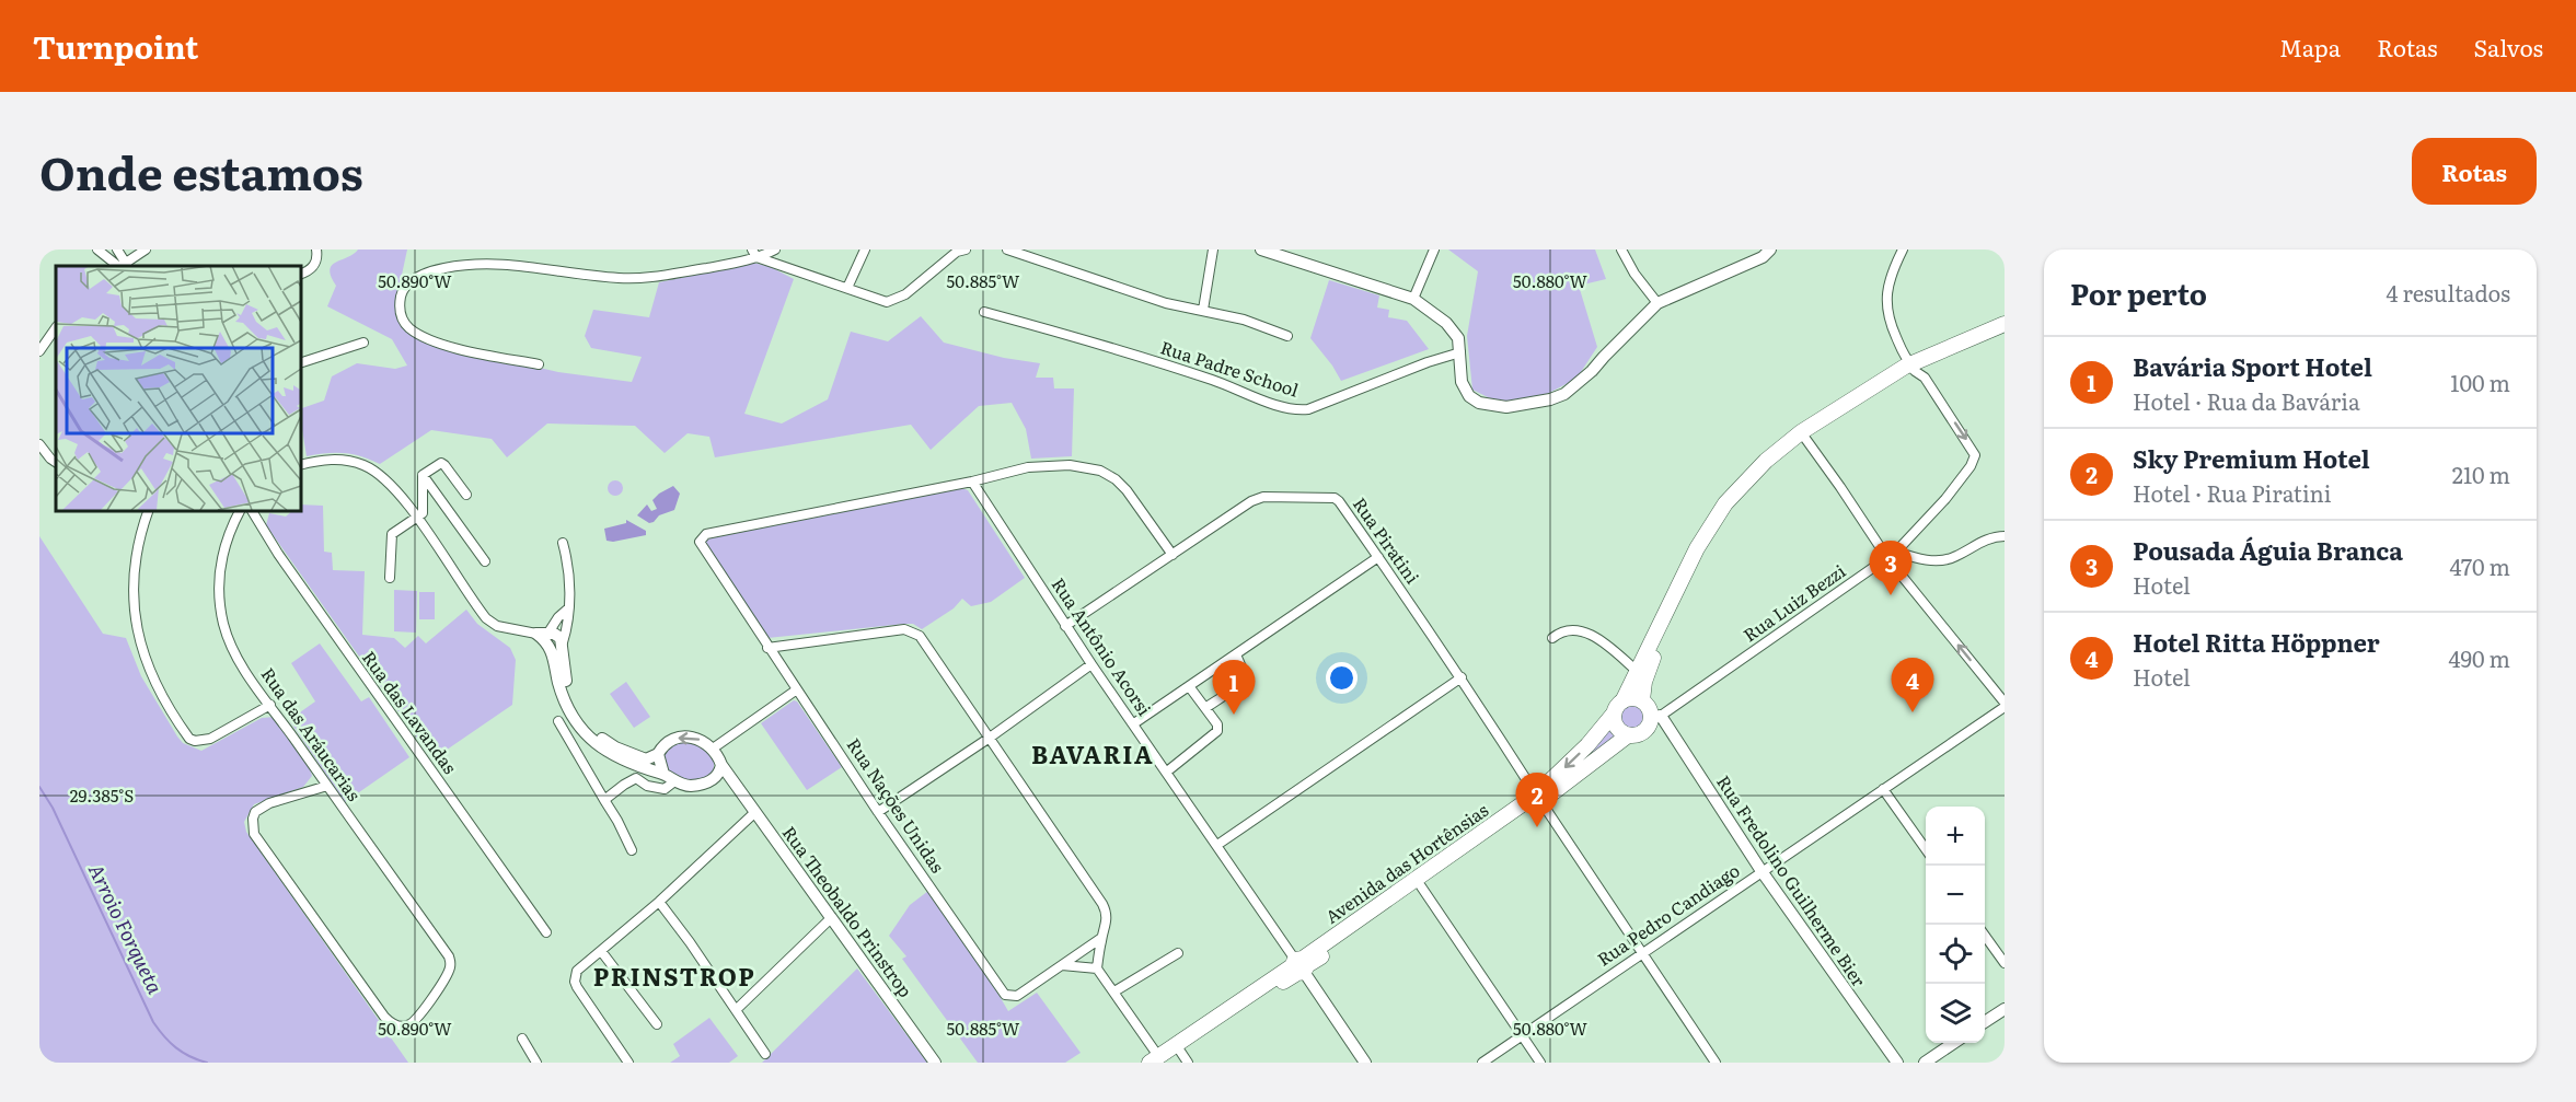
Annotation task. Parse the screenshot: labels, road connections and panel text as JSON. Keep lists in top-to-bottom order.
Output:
{
  "streets": {
    "main road": ["Avenida das Hortênsias"],
    "street": [
      "Rua Padre School",
      "Rua Piratini",
      "Rua Luiz Bezzi",
      "Rua Antônio Acorsi",
      "Rua das Lavandas",
      "Rua das Aráucarias",
      "Rua Nações Unidas",
      "Rua Fredolino Guilherme Bier",
      "Rua Theobaldo Prinstrop",
      "Rua Pedro Candiago"
    ]
  },
  "crossings": [
    ["Rua Piratini", "Rua Antônio Acorsi"],
    ["Rua Piratini", "Avenida das Hortênsias"],
    ["Rua Piratini", "Rua Pedro Candiago"],
    ["Rua Luiz Bezzi", "Avenida das Hortênsias"],
    ["Rua Luiz Bezzi", "Rua Fredolino Guilherme Bier"],
    ["Rua Antônio Acorsi", "Rua Nações Unidas"],
    ["Rua Antônio Acorsi", "Avenida das Hortênsias"],
    ["Avenida das Hortênsias", "Rua Fredolino Guilherme Bier"],
    ["Rua Fredolino Guilherme Bier", "Rua Pedro Candiago"]
  ],
  "districts": ["BAVARIA", "PRINSTROP"],
  "water": ["Arroio Forqueta"],
  "page": {
    "header": "Turnpoint",
    "nav": ["Mapa", "Rotas", "Salvos"],
    "title": "Onde estamos",
    "buttons": "Rotas",
    "heading": ["Por perto", "4 resultados"],
    "list": [
      {
        "mark": "1",
        "name": "Bavária Sport Hotel",
        "note": "Hotel · Rua da Bavária",
        "value": "100 m"
      },
      {
        "mark": "2",
        "name": "Sky Premium Hotel",
        "note": "Hotel · Rua Piratini",
        "value": "210 m"
      },
      {
        "mark": "3",
        "name": "Pousada Águia Branca",
        "note": "Hotel",
        "value": "470 m"
      },
      {
        "mark": "4",
        "name": "Hotel Ritta Höppner",
        "note": "Hotel",
        "value": "490 m"
      }
    ],
    "pins": [
      "3",
      "4",
      "1",
      "2"
    ],
    "map_buttons": ["+", "−"]
  },
  "coordinates": [
    "50.890°W",
    "50.885°W",
    "50.880°W",
    "29.385°S"
  ]
}
